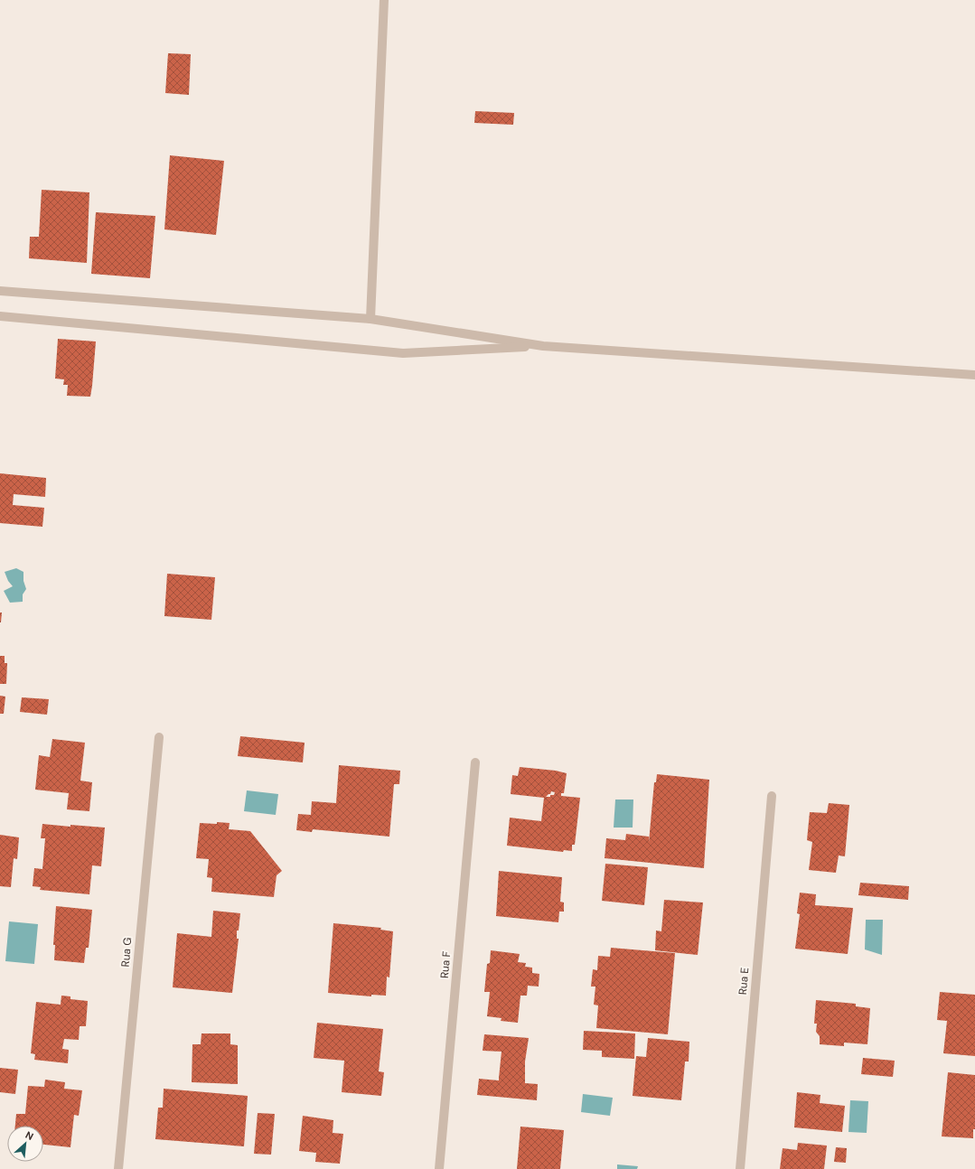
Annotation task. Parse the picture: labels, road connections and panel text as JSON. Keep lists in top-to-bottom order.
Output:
{
  "streets": {
    "street": ["Rua G", "Rua F", "Rua E"]
  },
  "north": "top right"
}
